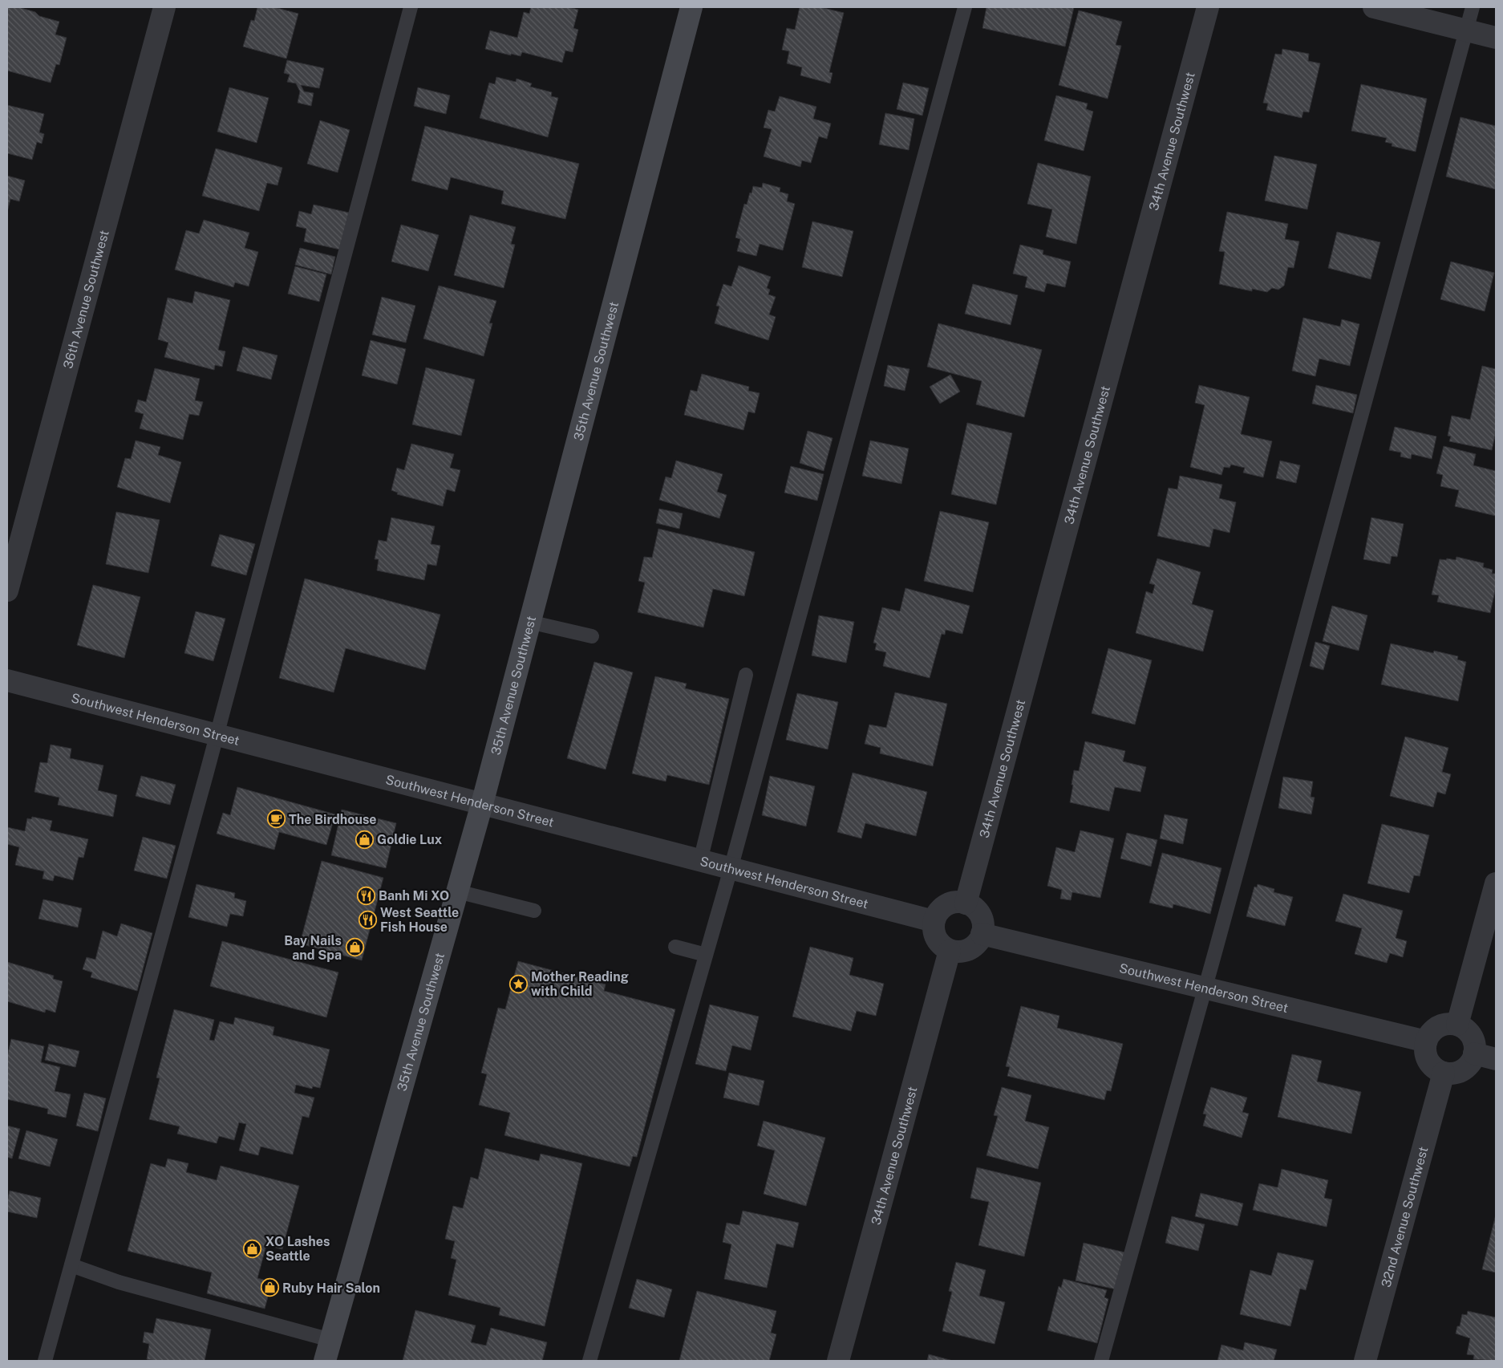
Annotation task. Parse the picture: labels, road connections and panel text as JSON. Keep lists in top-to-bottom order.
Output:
{
  "streets": {
    "main road": ["35th Avenue Southwest"],
    "street": [
      "34th Avenue Southwest",
      "36th Avenue Southwest",
      "Southwest Henderson Street",
      "32nd Avenue Southwest"
    ]
  },
  "crossings": [
    ["34th Avenue Southwest", "Southwest Henderson Street"],
    ["35th Avenue Southwest", "Southwest Henderson Street"],
    ["Southwest Henderson Street", "32nd Avenue Southwest"]
  ],
  "places": {
    "cafe": ["The Birdhouse"],
    "shop": [
      "Goldie Lux",
      "Bay Nails and Spa",
      "XO Lashes Seattle",
      "Ruby Hair Salon"
    ],
    "restaurant": ["Banh Mi XO", "West Seattle Fish House"],
    "place": ["Mother Reading with Child"]
  }
}
